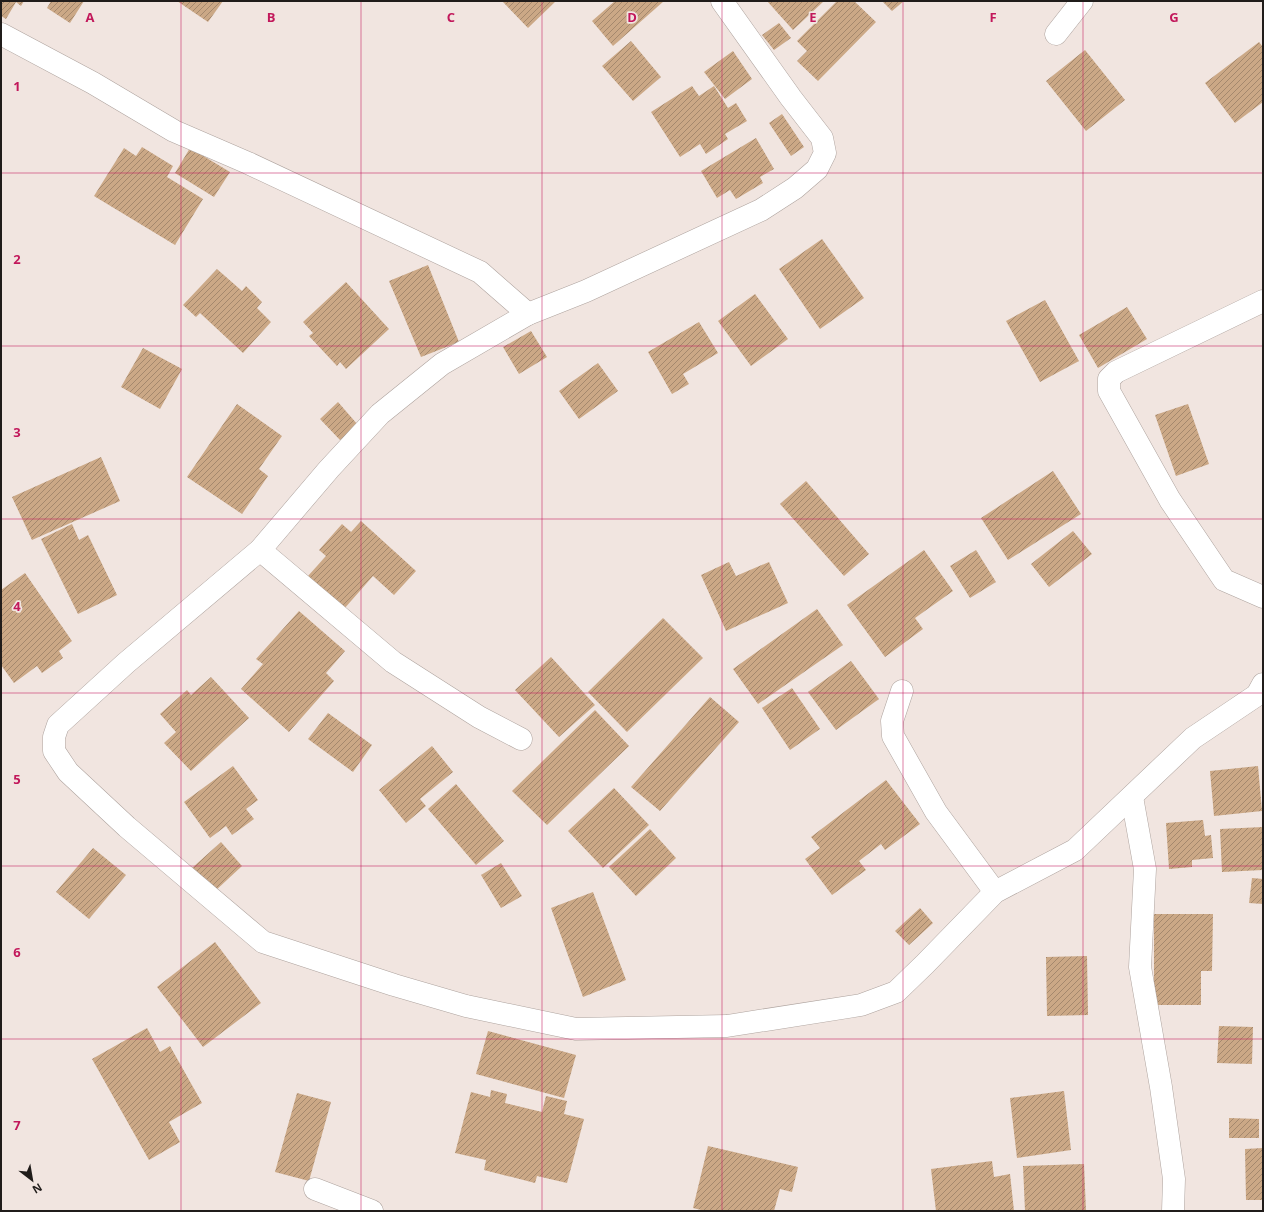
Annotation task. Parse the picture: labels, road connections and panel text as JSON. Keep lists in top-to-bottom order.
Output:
{
  "north": "bottom right",
  "grid": {
    "columns": [
      "A",
      "B",
      "C",
      "D",
      "E",
      "F",
      "G"
    ],
    "rows": [
      "1",
      "2",
      "3",
      "4",
      "5",
      "6",
      "7"
    ]
  }
}
